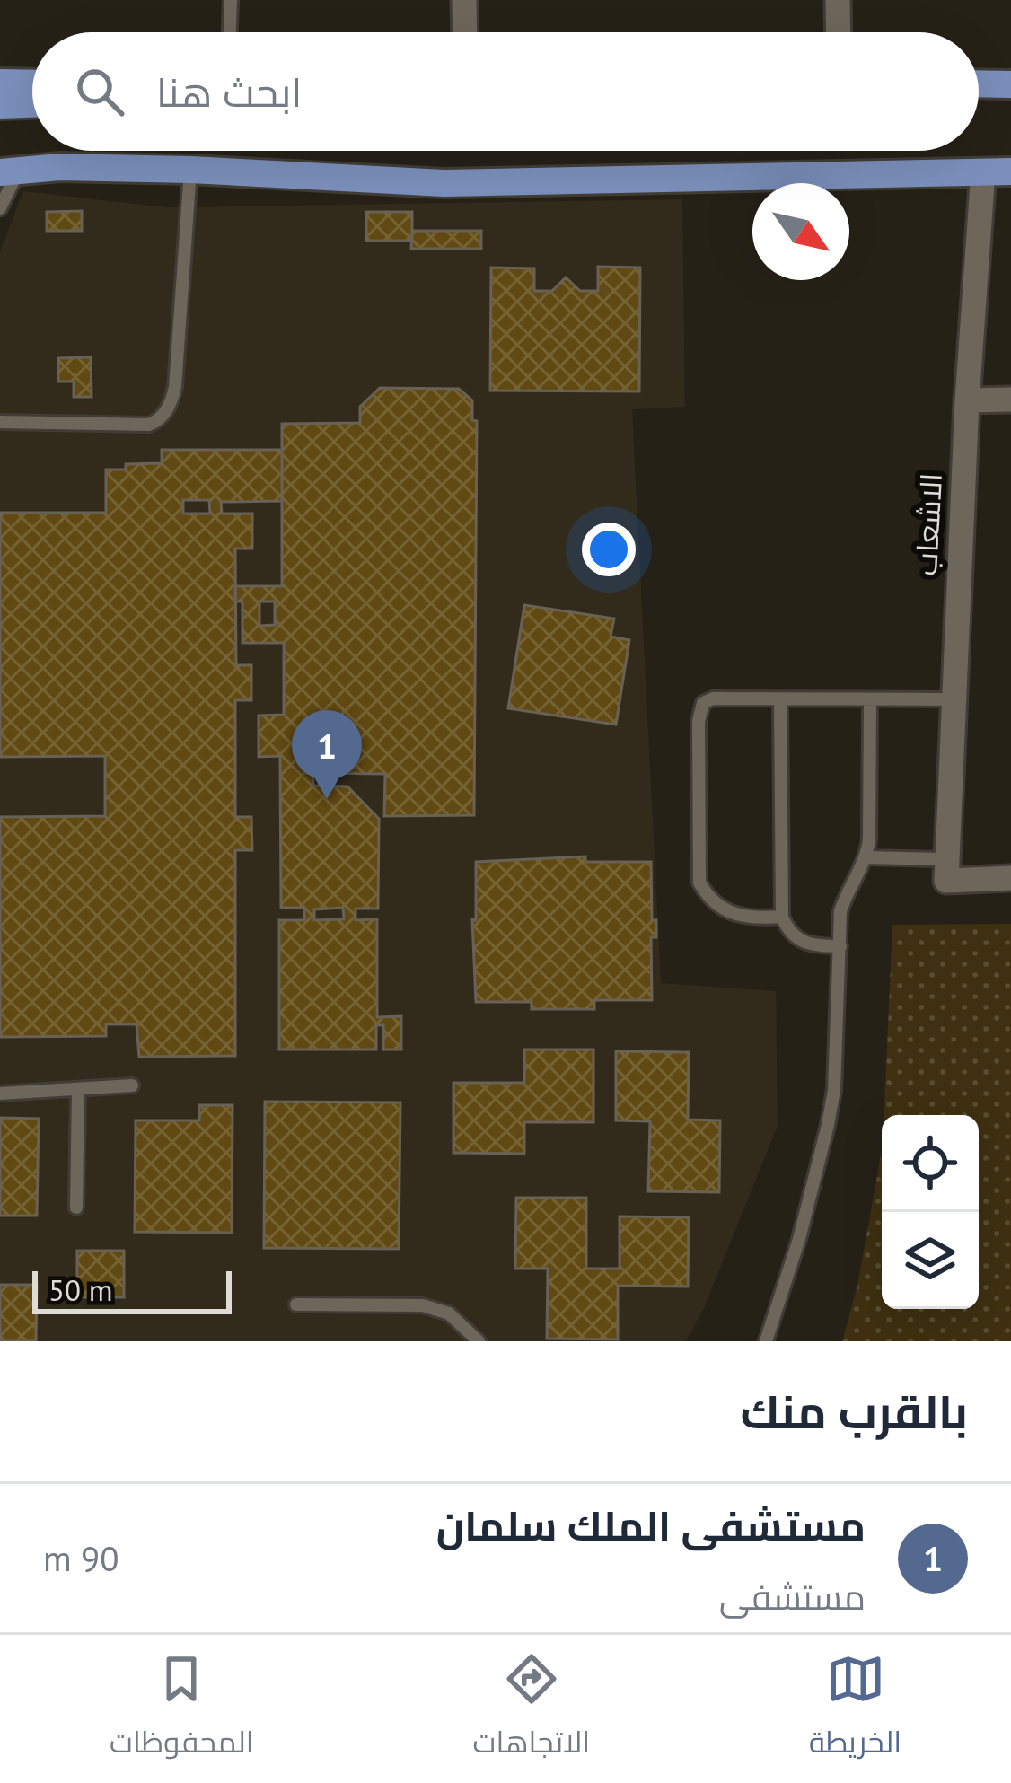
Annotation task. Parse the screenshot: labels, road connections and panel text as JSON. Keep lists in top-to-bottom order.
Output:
{
  "streets": {
    "street": ["الاشعاب"]
  },
  "scale_bar": "50 m",
  "north": "bottom right",
  "page": {
    "search": "ابحث هنا",
    "pins": "1",
    "scale": "50 m",
    "heading": "بالقرب منك",
    "list": [
      {
        "mark": "1",
        "name": "مستشفى الملك سلمان",
        "note": "مستشفى",
        "value": "90 m"
      }
    ],
    "nav": ["الخريطة", "الاتجاهات", "المحفوظات"]
  }
}
